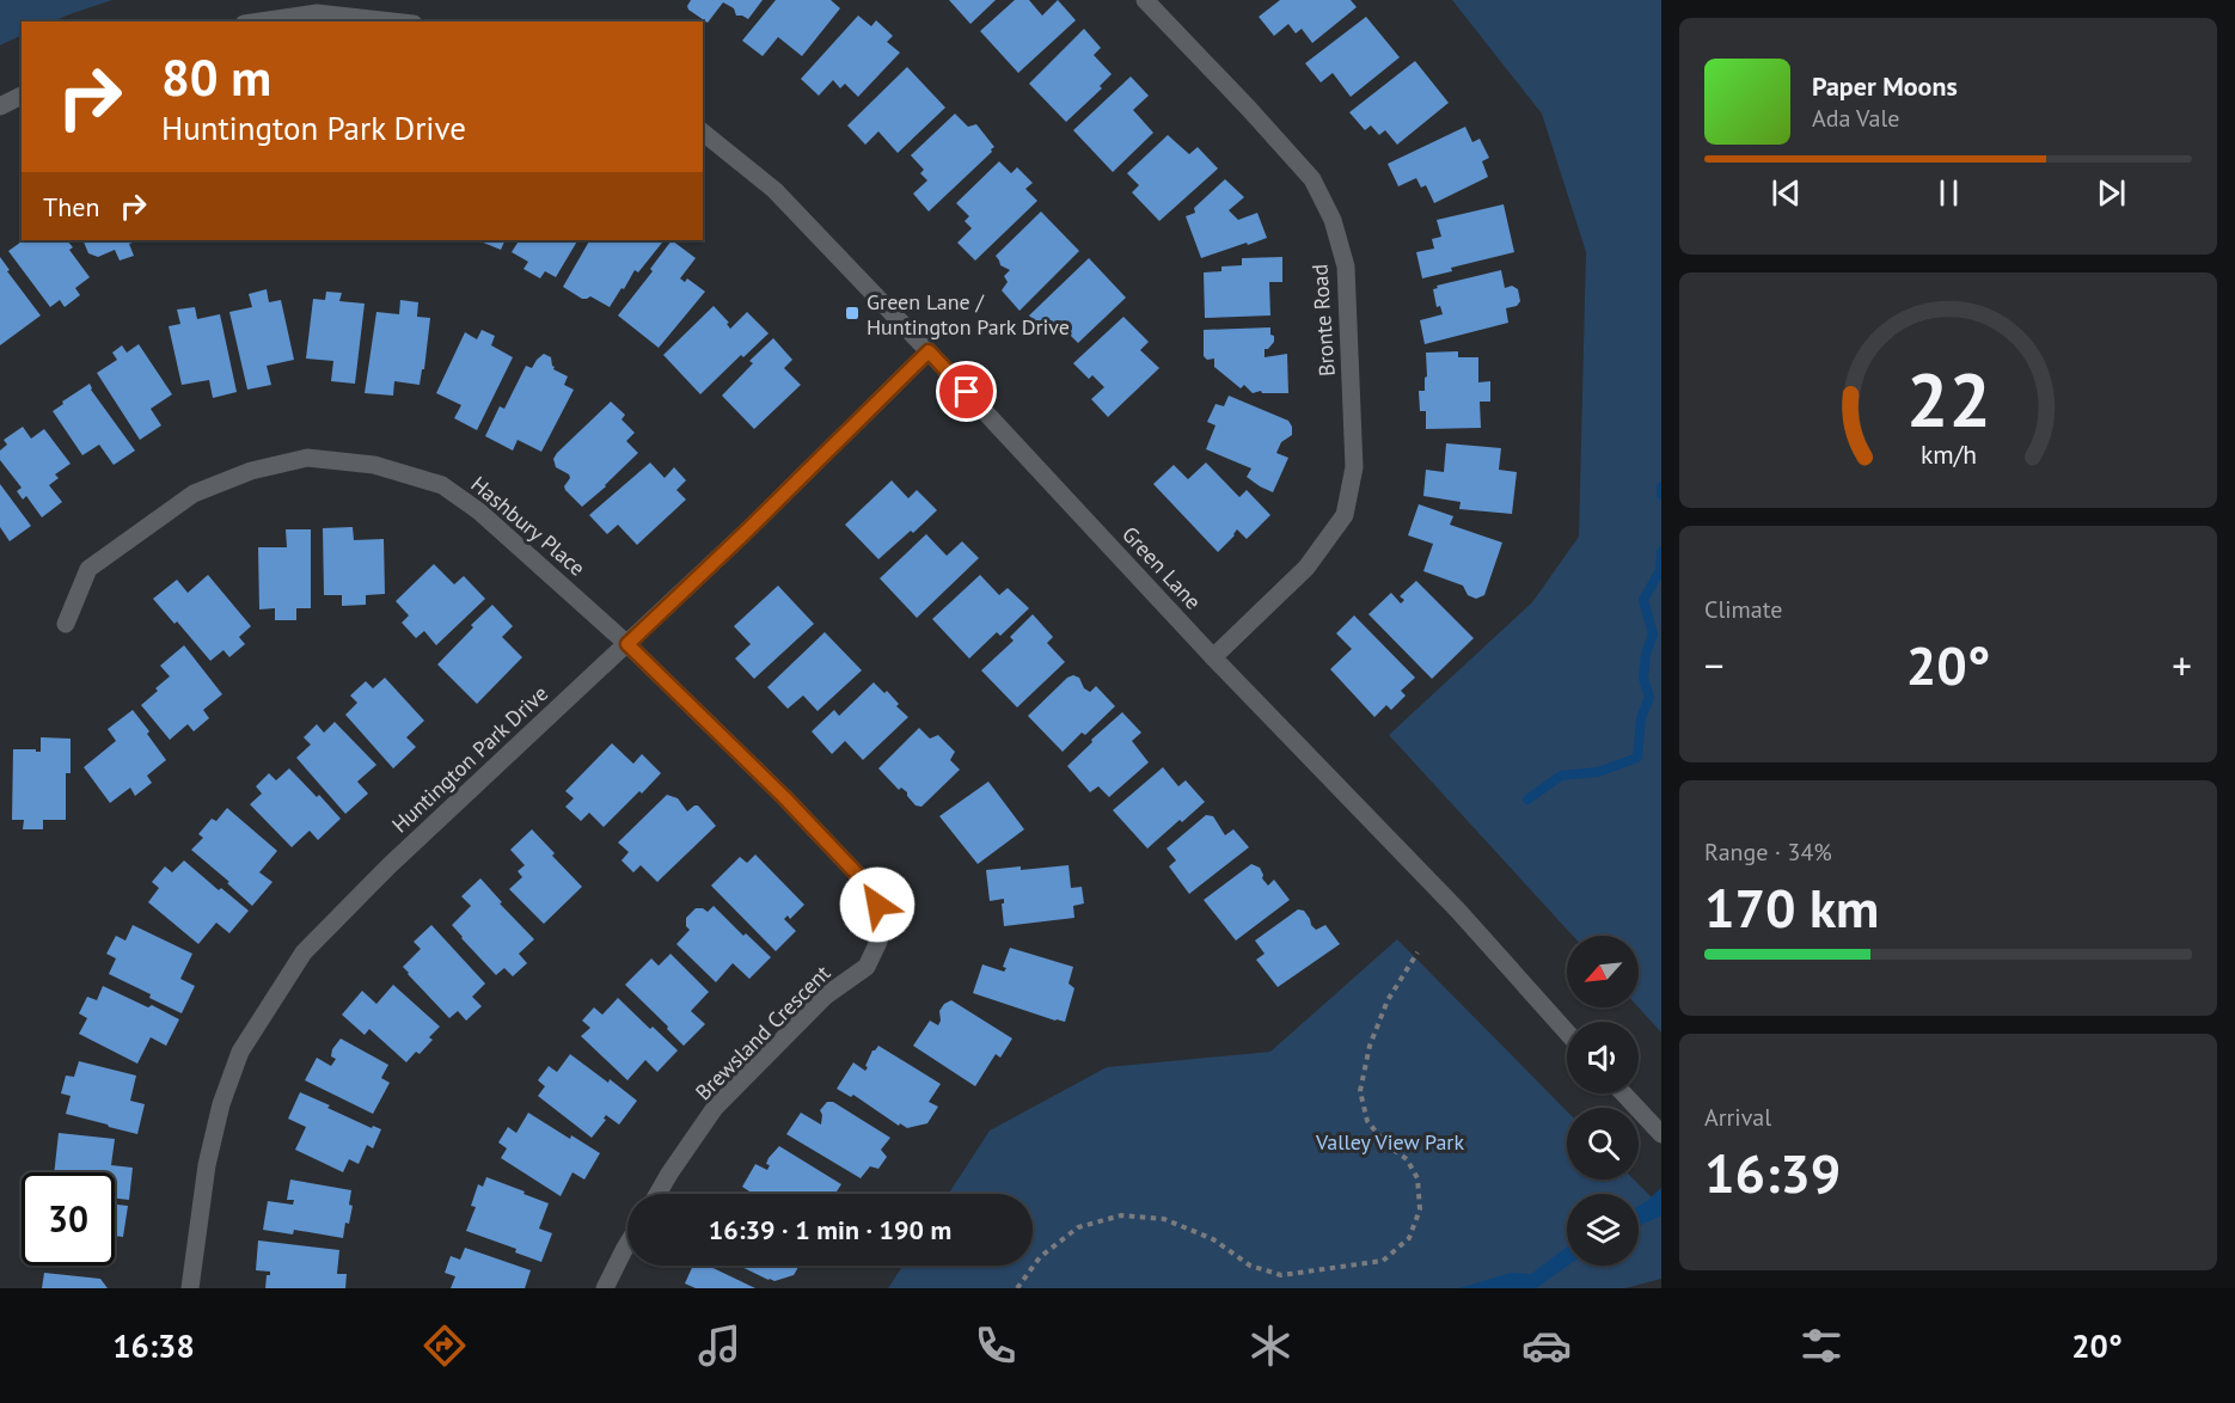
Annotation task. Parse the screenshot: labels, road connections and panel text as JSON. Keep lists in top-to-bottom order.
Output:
{
  "streets": {
    "street": [
      "Bronte Road",
      "Hashbury Place",
      "Green Lane",
      "Huntington Park Drive",
      "Brewsland Crescent"
    ]
  },
  "crossings": [
    ["Bronte Road", "Green Lane"],
    ["Hashbury Place", "Huntington Park Drive"],
    ["Hashbury Place", "Brewsland Crescent"],
    ["Green Lane", "Huntington Park Drive"],
    ["Huntington Park Drive", "Brewsland Crescent"]
  ],
  "parks": ["Valley View Park"],
  "places": {
    "transit": ["Green Lane / Huntington Park Drive"]
  },
  "north": "bottom left",
  "page": {
    "turn": ["80 m", "Huntington Park Drive"],
    "song": ["Paper Moons", "Ada Vale"],
    "then": "Then",
    "tile": [
      "Climate",
      ["Range · 34%", "170 km"],
      ["Arrival", "16:39"]
    ],
    "heat": ["−", "20°", "+"],
    "limit": "30",
    "trip": "16:39 · 1 min · 190 m",
    "tabs": ["16:38", "20°"],
    "gauge": ["22", "km/h"]
  }
}
